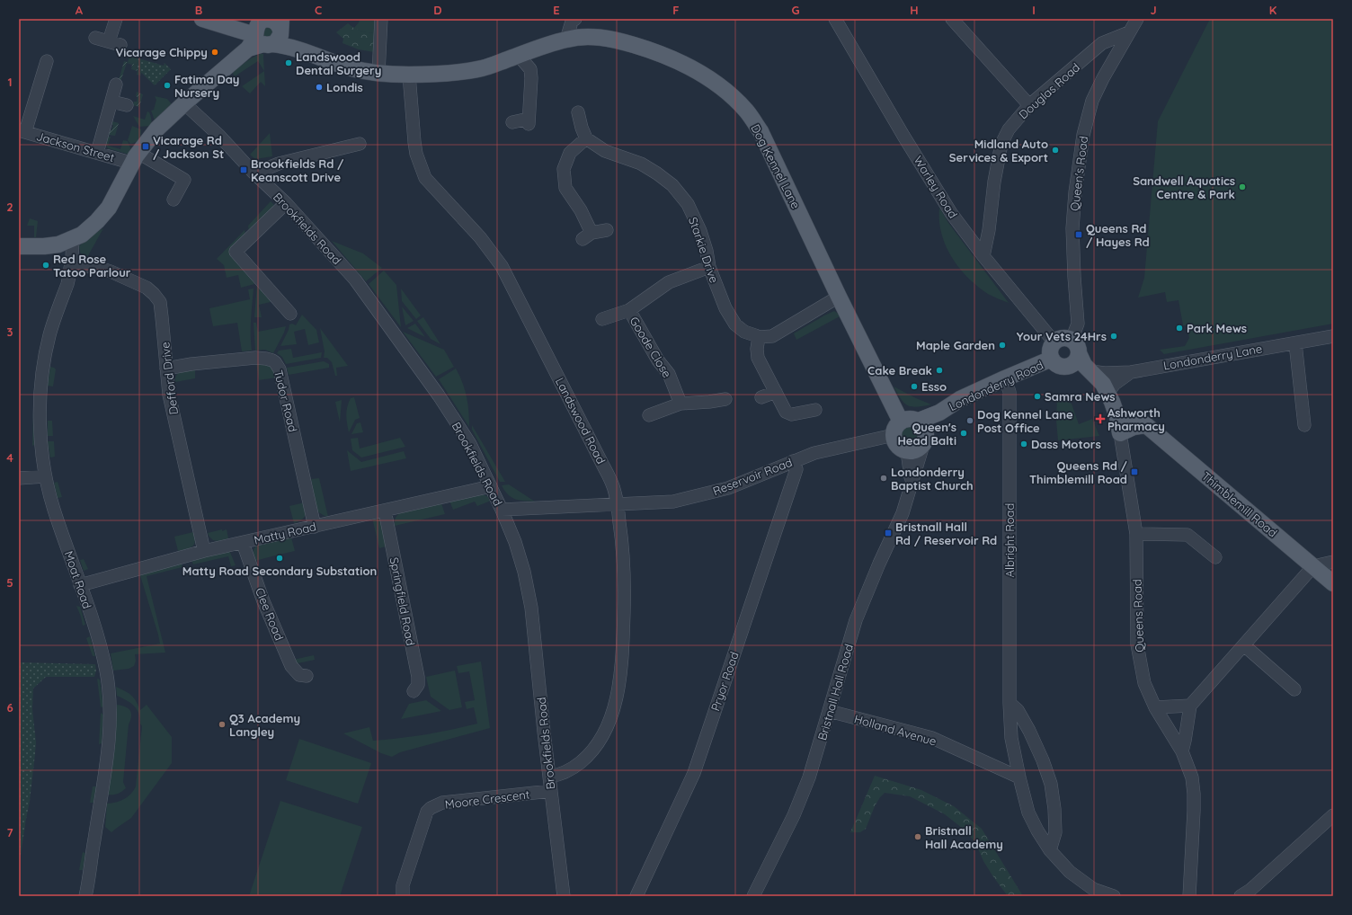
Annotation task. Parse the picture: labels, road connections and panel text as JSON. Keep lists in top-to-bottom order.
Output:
{
  "streets": {
    "main road": ["Dog Kennel Lane", "Londonderry Road", "Thimblemill Road"],
    "street": [
      "Douglas Road",
      "Jackson Street",
      "Queen's Road",
      "Warley Road",
      "Brookfields Road",
      "Starkie Drive",
      "Goode Close",
      "Londonderry Lane",
      "Defford Drive",
      "Tudor Road",
      "Landswood Road",
      "Reservoir Road",
      "Matty Road",
      "Albright Road",
      "Moat Road",
      "Springfield Road",
      "Clee Road",
      "Queens Road",
      "Pryor Road",
      "Bristnall Hall Road",
      "Holland Avenue",
      "Moore Crescent"
    ]
  },
  "crossings": [
    ["Douglas Road", "Queen's Road"],
    ["Douglas Road", "Warley Road"],
    ["Dog Kennel Lane", "Starkie Drive"],
    ["Dog Kennel Lane", "Londonderry Road"],
    ["Dog Kennel Lane", "Landswood Road"],
    ["Dog Kennel Lane", "Reservoir Road"],
    ["Dog Kennel Lane", "Bristnall Hall Road"],
    ["Queen's Road", "Warley Road"],
    ["Queen's Road", "Londonderry Road"],
    ["Warley Road", "Londonderry Road"],
    ["Brookfields Road", "Landswood Road"],
    ["Brookfields Road", "Reservoir Road"],
    ["Brookfields Road", "Matty Road"],
    ["Brookfields Road", "Moore Crescent"],
    ["Starkie Drive", "Goode Close"],
    ["Defford Drive", "Tudor Road"],
    ["Defford Drive", "Matty Road"],
    ["Defford Drive", "Moat Road"],
    ["Londonderry Road", "Reservoir Road"],
    ["Londonderry Road", "Albright Road"],
    ["Londonderry Road", "Bristnall Hall Road"],
    ["Tudor Road", "Matty Road"],
    ["Landswood Road", "Reservoir Road"],
    ["Reservoir Road", "Pryor Road"],
    ["Reservoir Road", "Bristnall Hall Road"],
    ["Thimblemill Road", "Queens Road"],
    ["Matty Road", "Moat Road"],
    ["Matty Road", "Springfield Road"],
    ["Matty Road", "Clee Road"],
    ["Albright Road", "Holland Avenue"],
    ["Bristnall Hall Road", "Holland Avenue"]
  ],
  "places": {
    "other": [
      "Vicarage Chippy",
      "Landswood Dental Surgery",
      "Fatima Day Nursery",
      "Londis",
      "Midland Auto Services & Export",
      "Sandwell Aquatics Centre & Park",
      "Red Rose Tatoo Parlour",
      "Park Mews",
      "Your Vets 24Hrs",
      "Maple Garden",
      "Cake Break",
      "Esso",
      "Samra News",
      "Dog Kennel Lane Post Office",
      "Queen's Head Balti",
      "Dass Motors",
      "Londonderry Baptist Church",
      "Matty Road Secondary Substation",
      "Q3 Academy Langley",
      "Bristnall Hall Academy"
    ],
    "transit": [
      "Vicarage Rd / Jackson St",
      "Brookfields Rd / Keanscott Drive",
      "Queens Rd / Hayes Rd",
      "Queens Rd / Thimblemill Road",
      "Bristnall Hall Rd / Reservoir Rd"
    ],
    "health": ["Ashworth Pharmacy"]
  },
  "grid": {
    "columns": [
      "A",
      "B",
      "C",
      "D",
      "E",
      "F",
      "G",
      "H",
      "I",
      "J",
      "K"
    ],
    "rows": [
      "1",
      "2",
      "3",
      "4",
      "5",
      "6",
      "7"
    ]
  }
}
